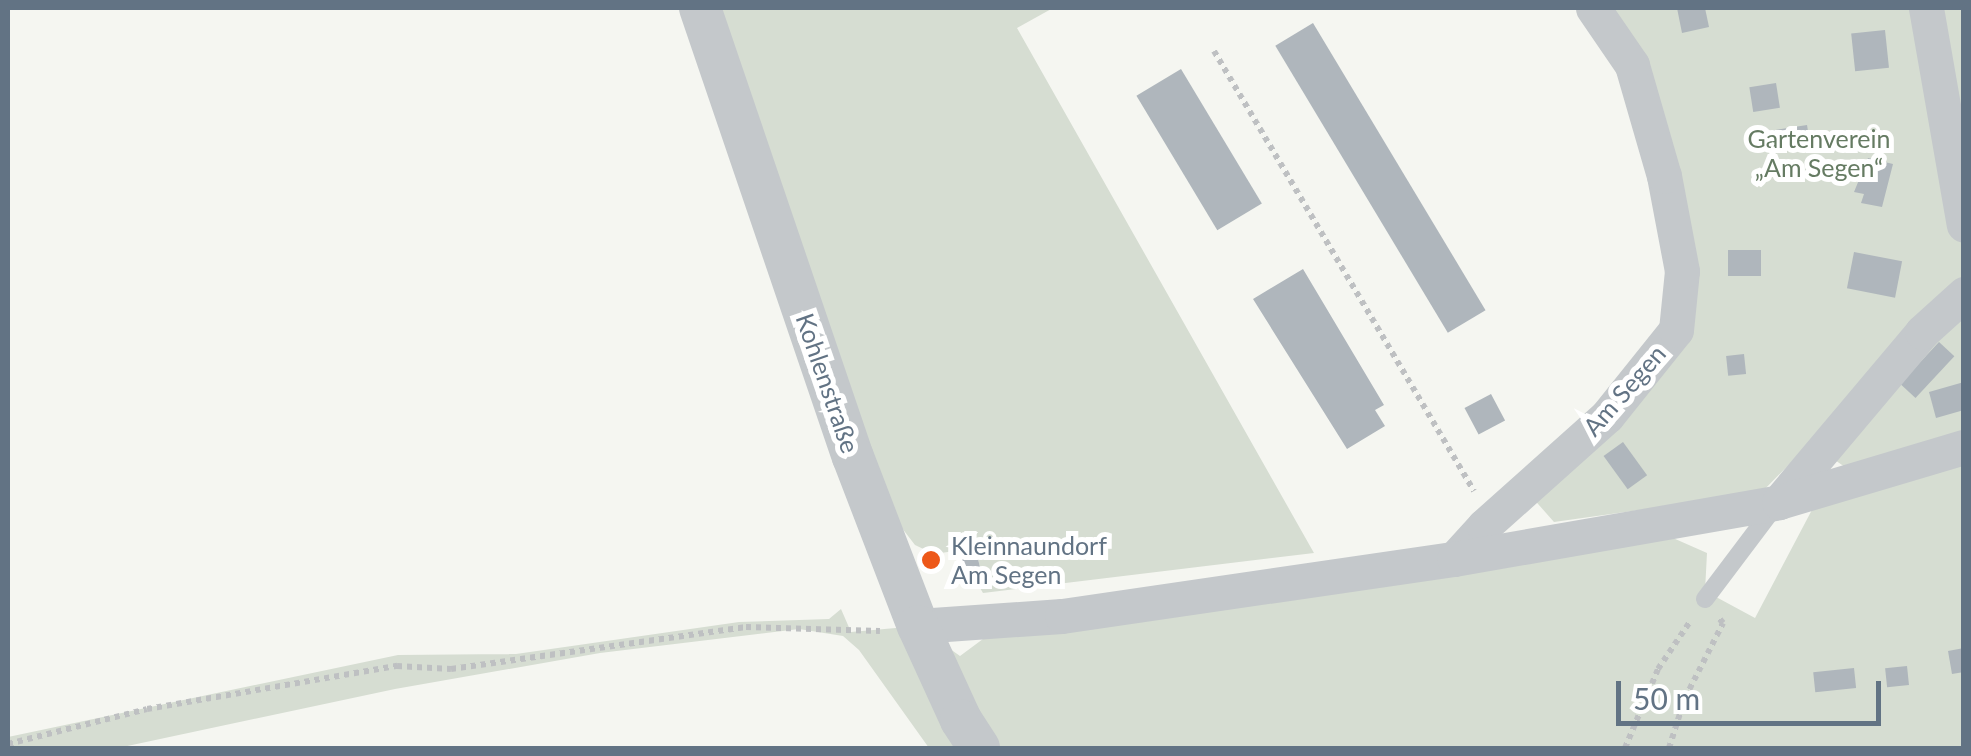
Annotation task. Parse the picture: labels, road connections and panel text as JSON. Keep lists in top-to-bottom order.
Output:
{
  "streets": {
    "street": ["Kohlenstraße", "Am Segen"]
  },
  "parks": ["Gartenverein „Am Segen“"],
  "places": ["Kleinnaundorf Am Segen"],
  "scale_bar": "50 m"
}
